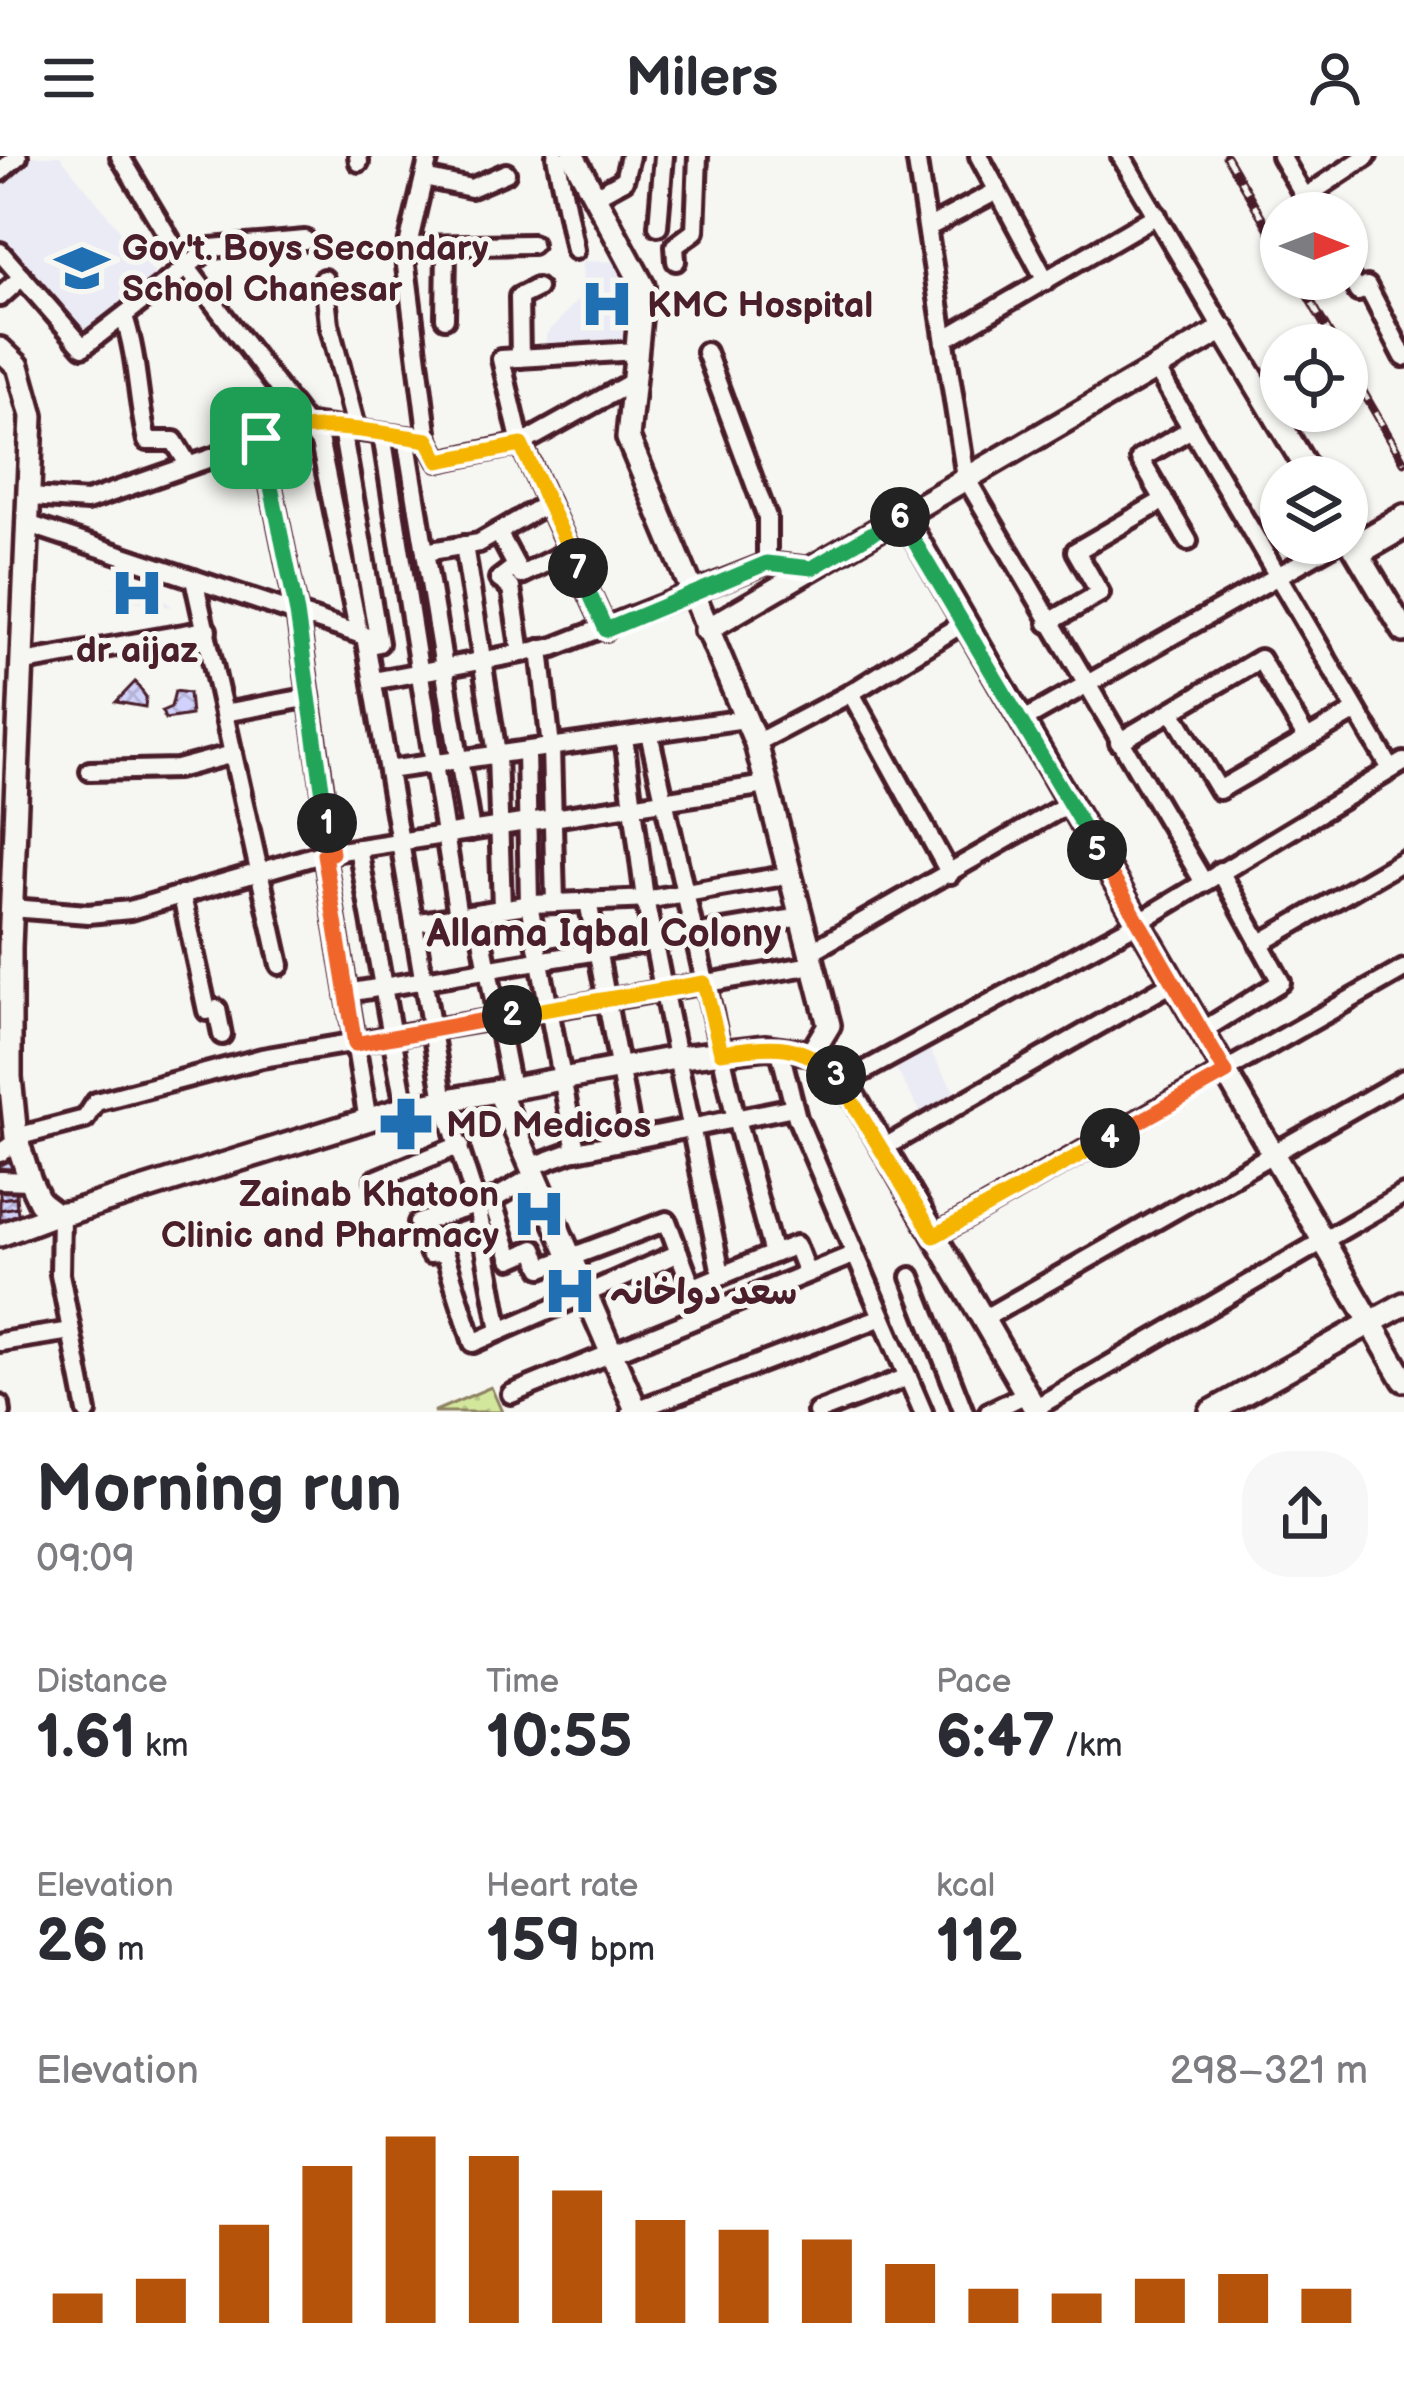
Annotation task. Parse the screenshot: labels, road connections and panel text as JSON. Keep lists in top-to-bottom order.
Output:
{
  "districts": ["Allama Iqbal Colony"],
  "places": {
    "school or university": ["Gov't. Boys Secondary School Chanesar"],
    "hospital": [
      "KMC Hospital",
      "dr aijaz",
      "Zainab Khatoon Clinic and Pharmacy",
      "سعد دواخانہ"
    ],
    "pharmacy": ["MD Medicos"]
  },
  "north": "right",
  "page": {
    "header": "Milers",
    "pins": [
      "6",
      "7",
      "1",
      "5",
      "2",
      "3",
      "4"
    ],
    "heading": ["Morning run", "09:09"],
    "stats": [
      ["Distance", "1.61 km"],
      ["Time", "10:55"],
      ["Pace", "6:47 /km"],
      ["Elevation", "26 m"],
      ["Heart rate", "159 bpm"],
      ["kcal", "112"]
    ],
    "chart": ["Elevation", "298–321 m"]
  }
}
